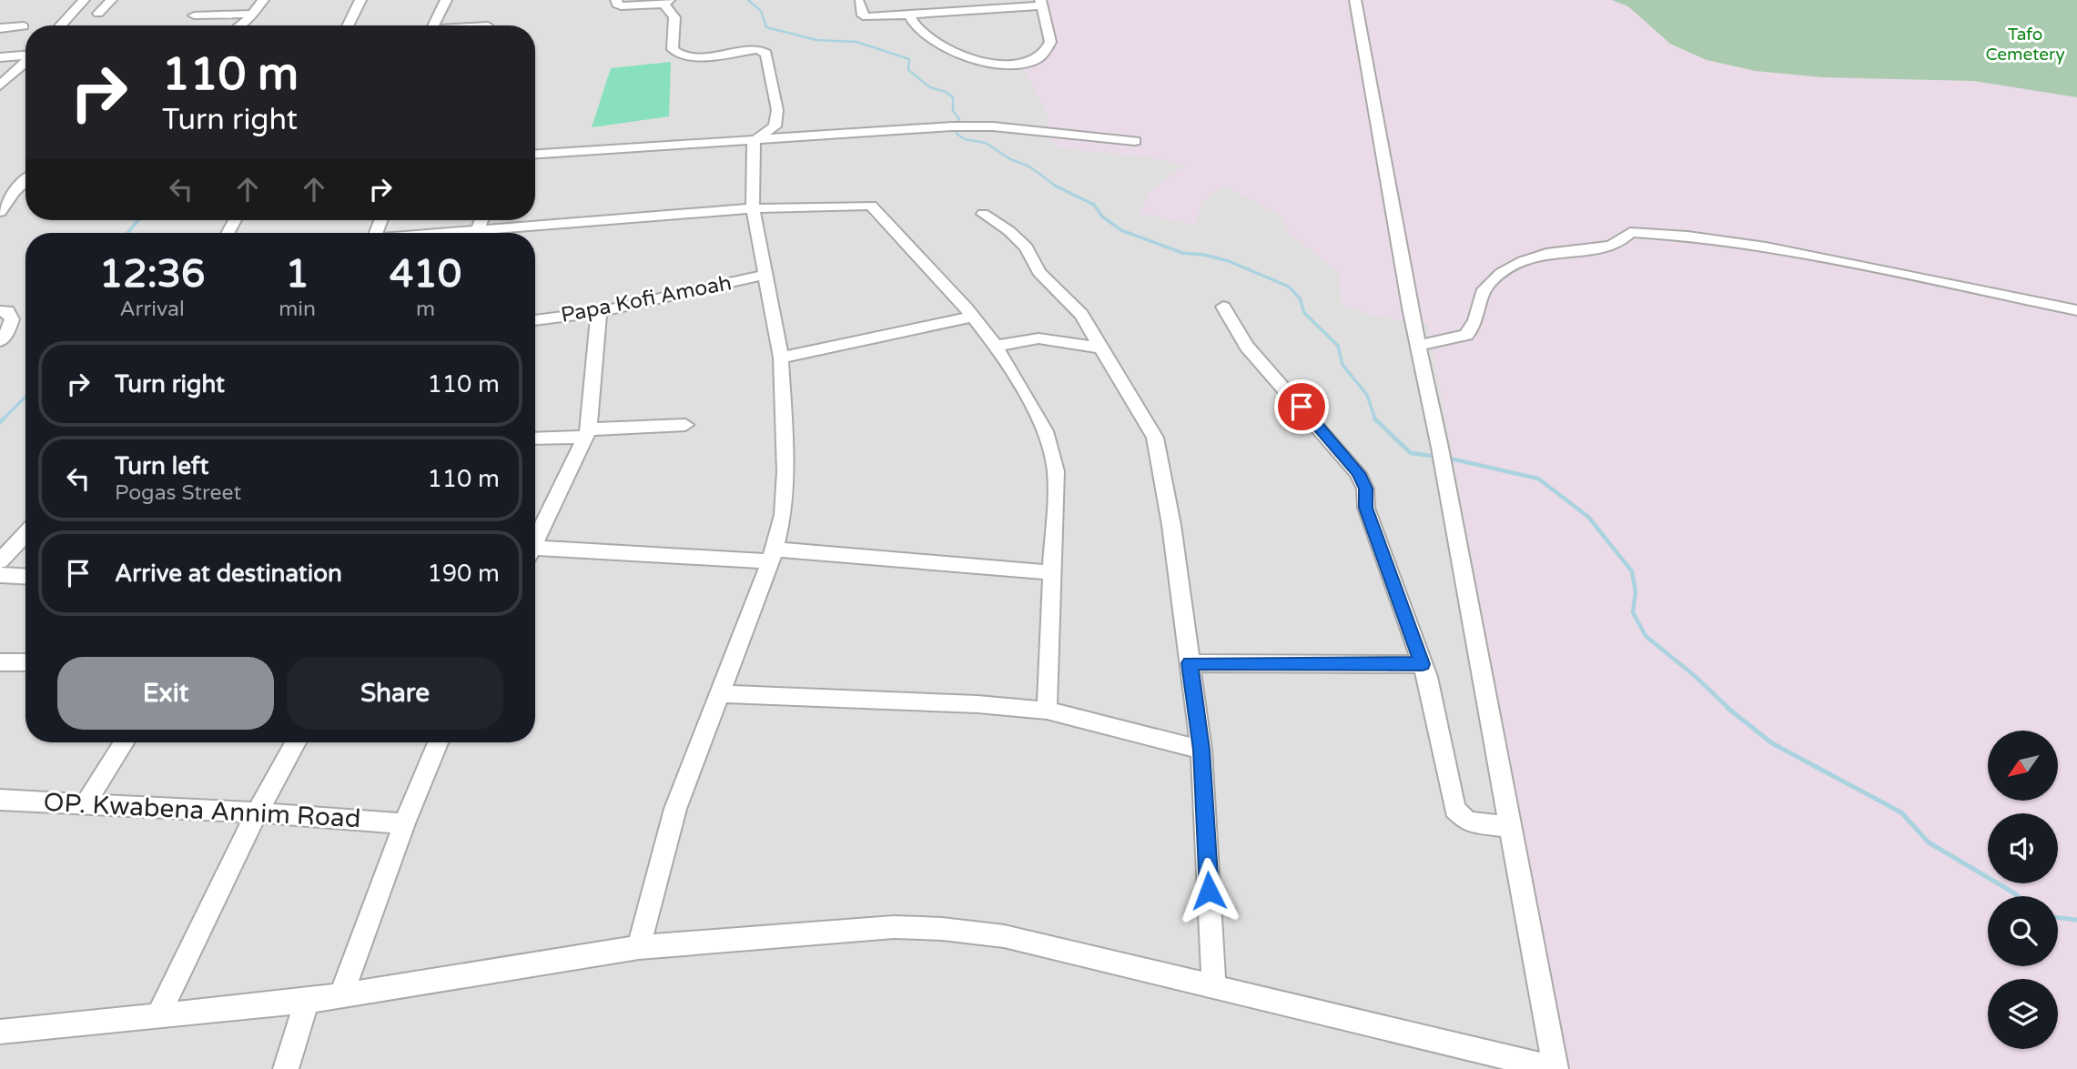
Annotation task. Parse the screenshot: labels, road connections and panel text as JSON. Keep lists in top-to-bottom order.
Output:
{
  "streets": {
    "street": ["Papa Kofi Amoah", "OP. Kwabena Annim Road"]
  },
  "parks": ["Tafo Cemetery"],
  "north": "bottom left",
  "page": {
    "turn": ["110 m", "Turn right"],
    "eta": [
      "12:36",
      "Arrival",
      "1",
      "min",
      "410",
      "m"
    ],
    "list": [
      {
        "name": "Turn right",
        "value": "110 m"
      },
      {
        "name": "Turn left",
        "note": "Pogas Street",
        "value": "110 m"
      },
      {
        "name": "Arrive at destination",
        "value": "190 m"
      }
    ],
    "buttons": ["Exit", "Share"]
  }
}
